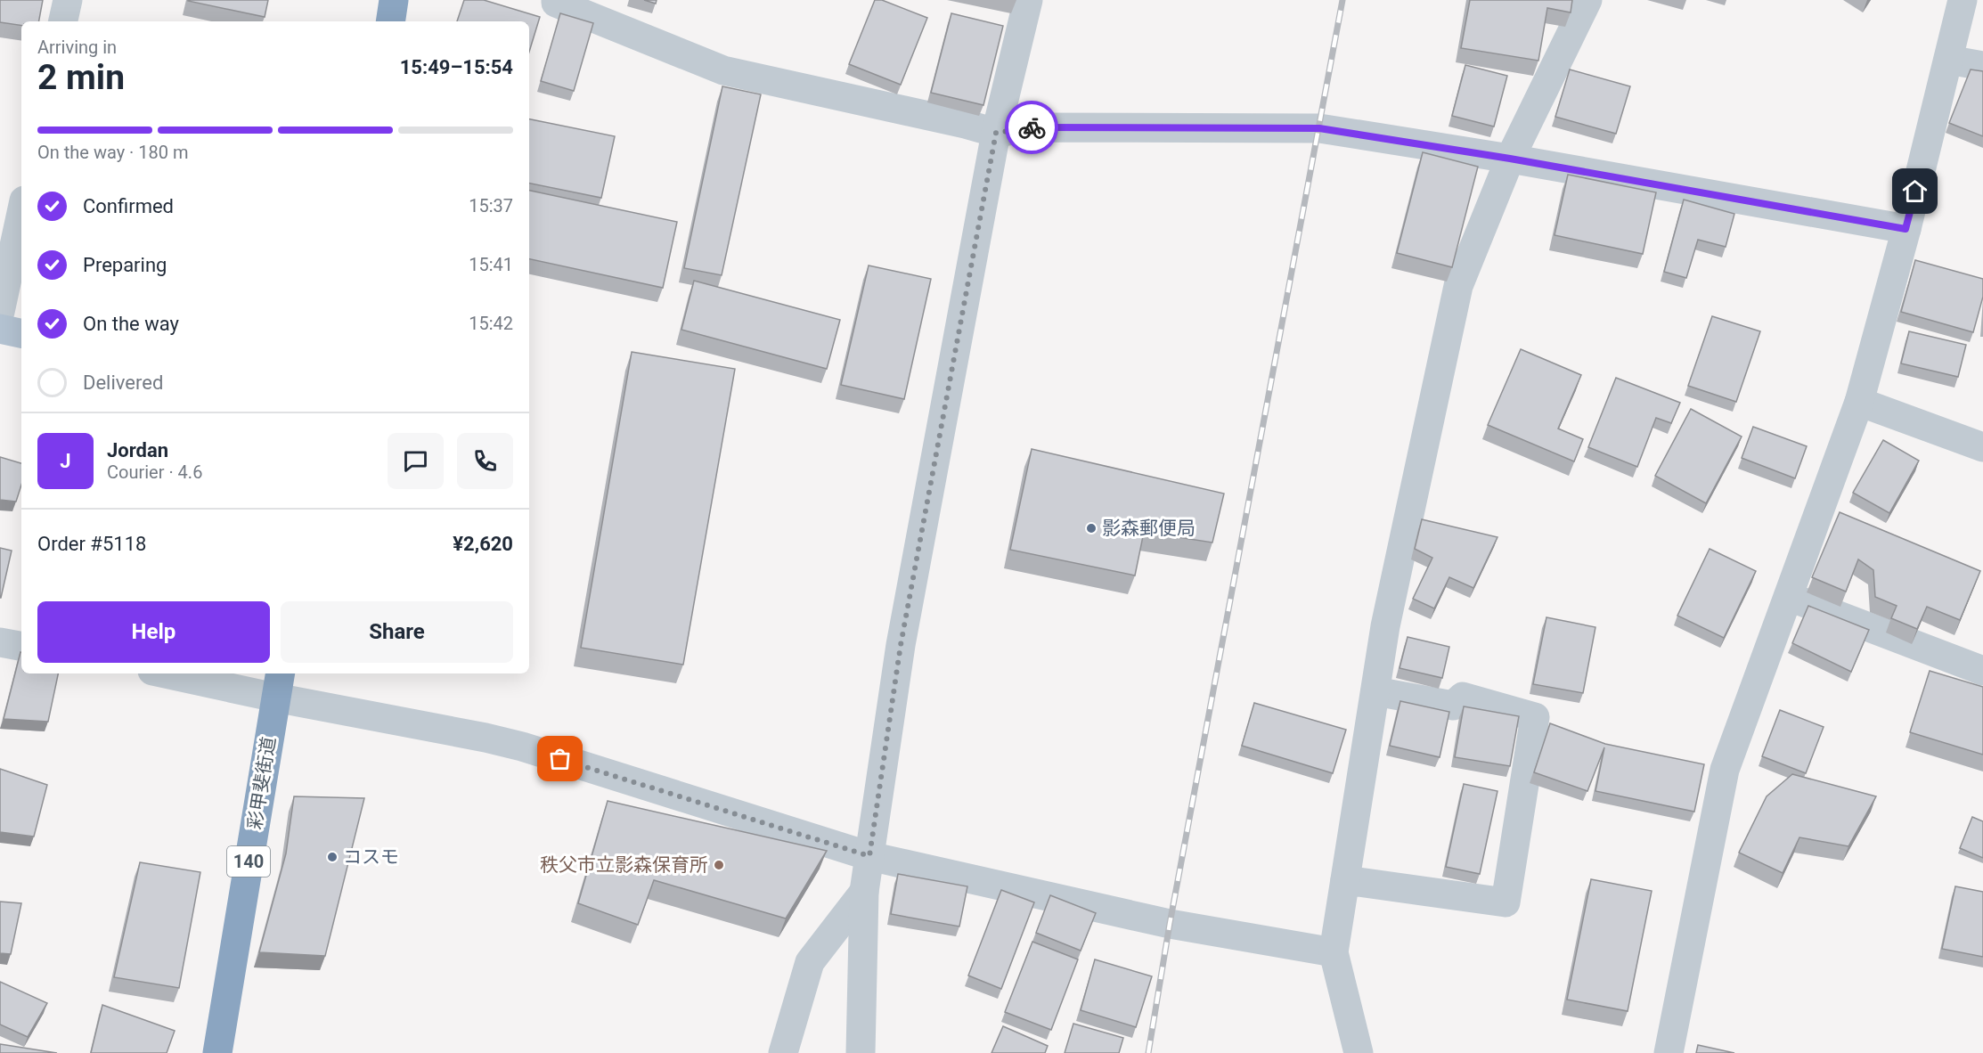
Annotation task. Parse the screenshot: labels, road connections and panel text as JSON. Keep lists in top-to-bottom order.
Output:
{
  "streets": {
    "highway": ["彩甲斐街道", "140"]
  },
  "places": ["影森郵便局", "コスモ", "秩父市立影森保育所"],
  "page": {
    "heading": ["2 min", "Arriving in", "15:49–15:54"],
    "panel": [
      "Jordan",
      "Courier · 4.6",
      "Order #5118",
      "¥2,620"
    ],
    "bar": "On the way · 180 m",
    "list": [
      ["Confirmed", "15:37"],
      ["Preparing", "15:41"],
      ["On the way", "15:42"],
      "Delivered"
    ],
    "round": "J",
    "buttons": ["Help", "Share"]
  }
}
